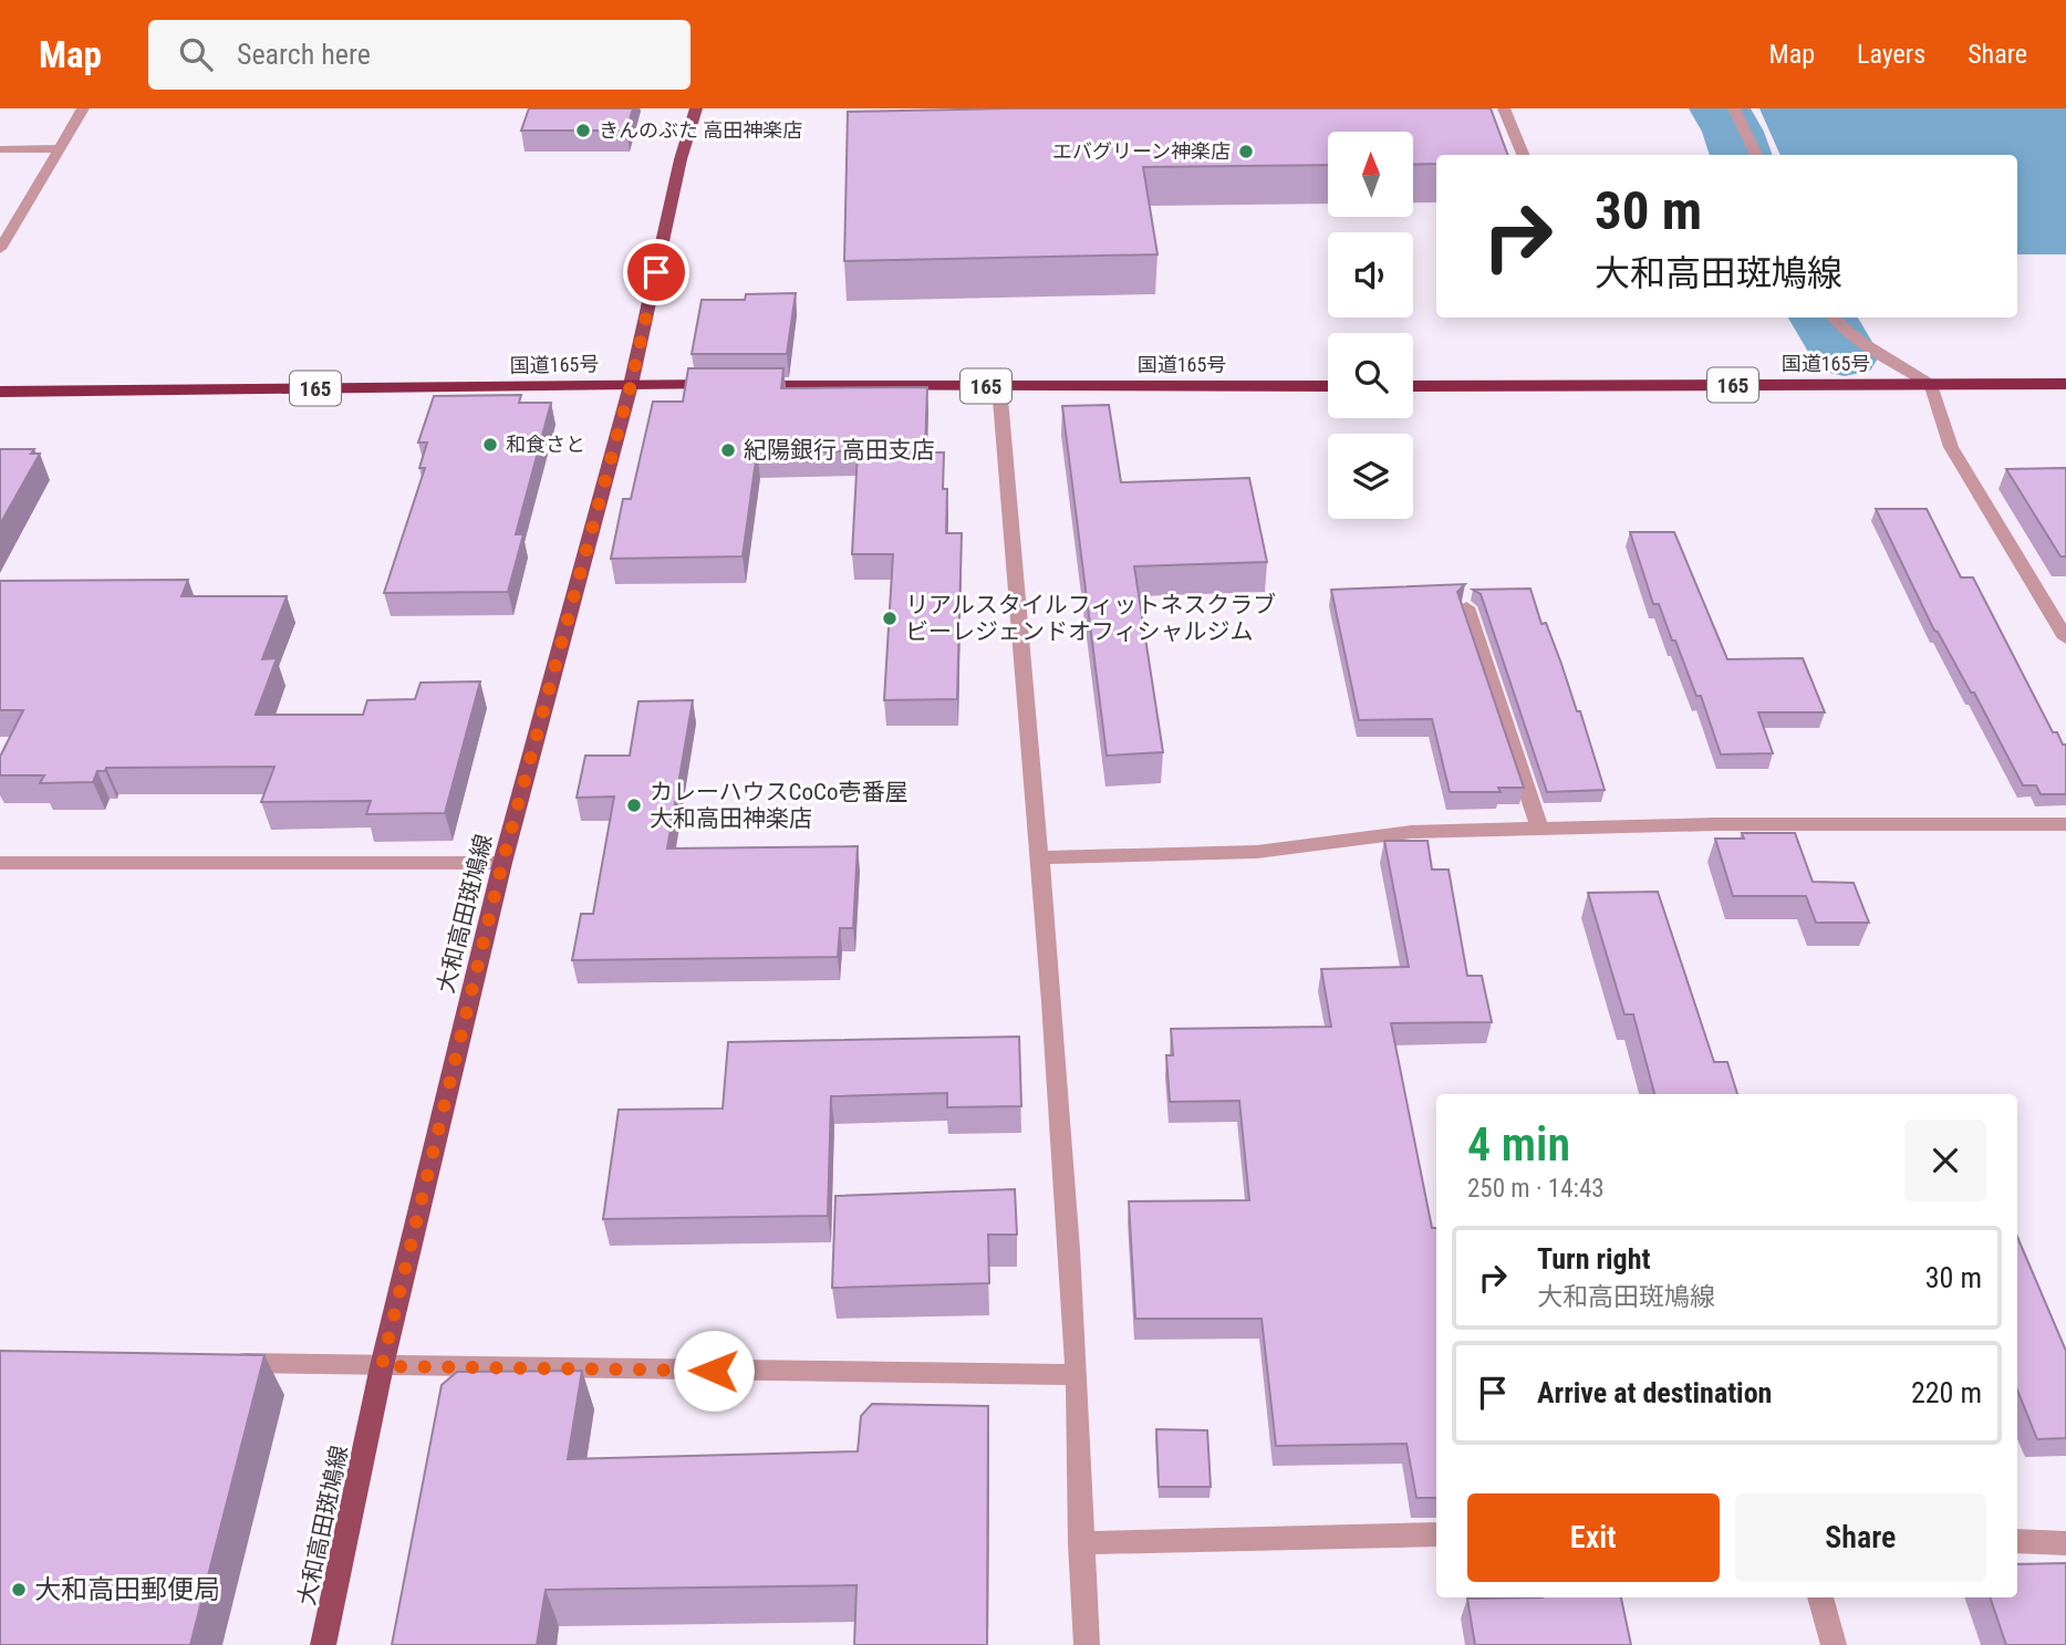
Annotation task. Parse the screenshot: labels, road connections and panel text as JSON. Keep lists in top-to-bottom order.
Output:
{
  "streets": {
    "highway": ["国道165号", "165"],
    "main road": ["大和高田斑鳩線"]
  },
  "crossings": [
    ["国道165号", "大和高田斑鳩線"]
  ],
  "places": [
    "きんのぶた 高田神楽店",
    "エバグリーン神楽店",
    "和食さと",
    "紀陽銀行 高田支店",
    "リアルスタイルフィットネスクラブ ビーレジェンドオフィシャルジム",
    "カレーハウスCoCo壱番屋 大和高田神楽店",
    "大和高田郵便局"
  ],
  "north": "top",
  "page": {
    "header": "Map",
    "search": "Search here",
    "nav": ["Map", "Layers", "Share"],
    "turn": ["30 m", "大和高田斑鳩線"],
    "heading": ["4 min", "250 m · 14:43"],
    "list": [
      {
        "name": "Turn right",
        "note": "大和高田斑鳩線",
        "value": "30 m"
      },
      {
        "name": "Arrive at destination",
        "value": "220 m"
      }
    ],
    "buttons": ["Exit", "Share"]
  }
}
